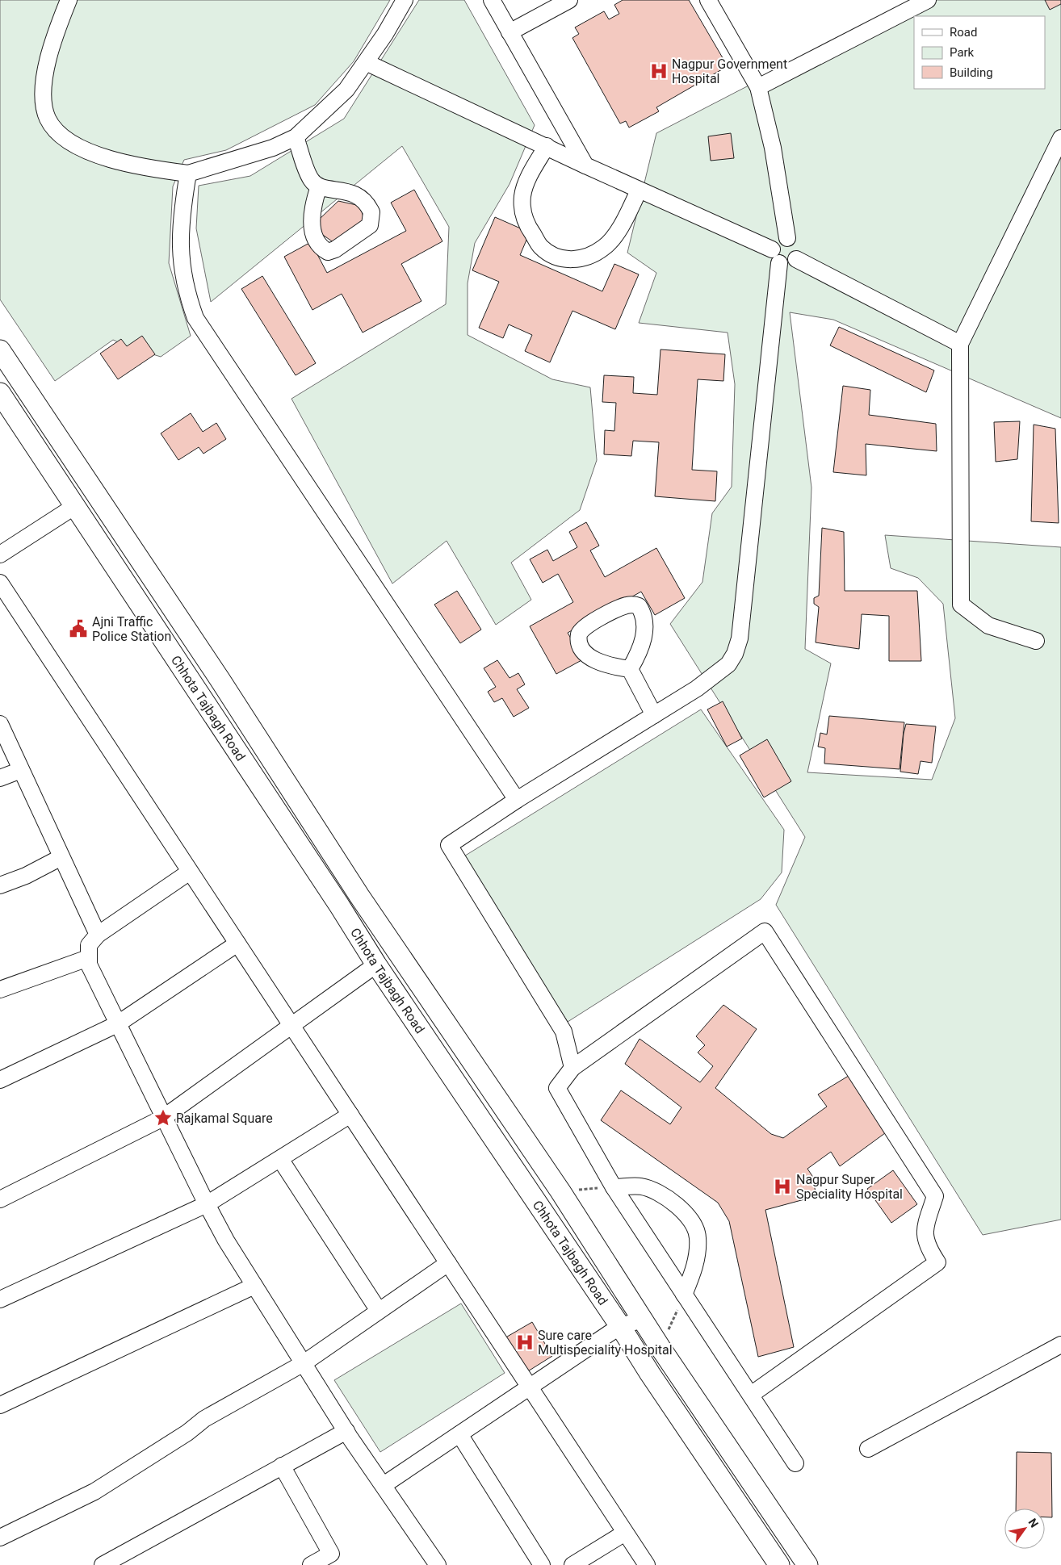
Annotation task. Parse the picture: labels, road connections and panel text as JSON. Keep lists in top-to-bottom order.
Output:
{
  "streets": {
    "main road": ["Chhota Tajbagh Road"]
  },
  "places": {
    "hospital": ["Nagpur Government Hospital", "Nagpur Super Speciality Hospital", "Sure care Multispeciality Hospital"],
    "public building": ["Ajni Traffic Police Station"],
    "place": ["Rajkamal Square"]
  },
  "legend": ["Road", "Park", "Building"],
  "north": "top right"
}
